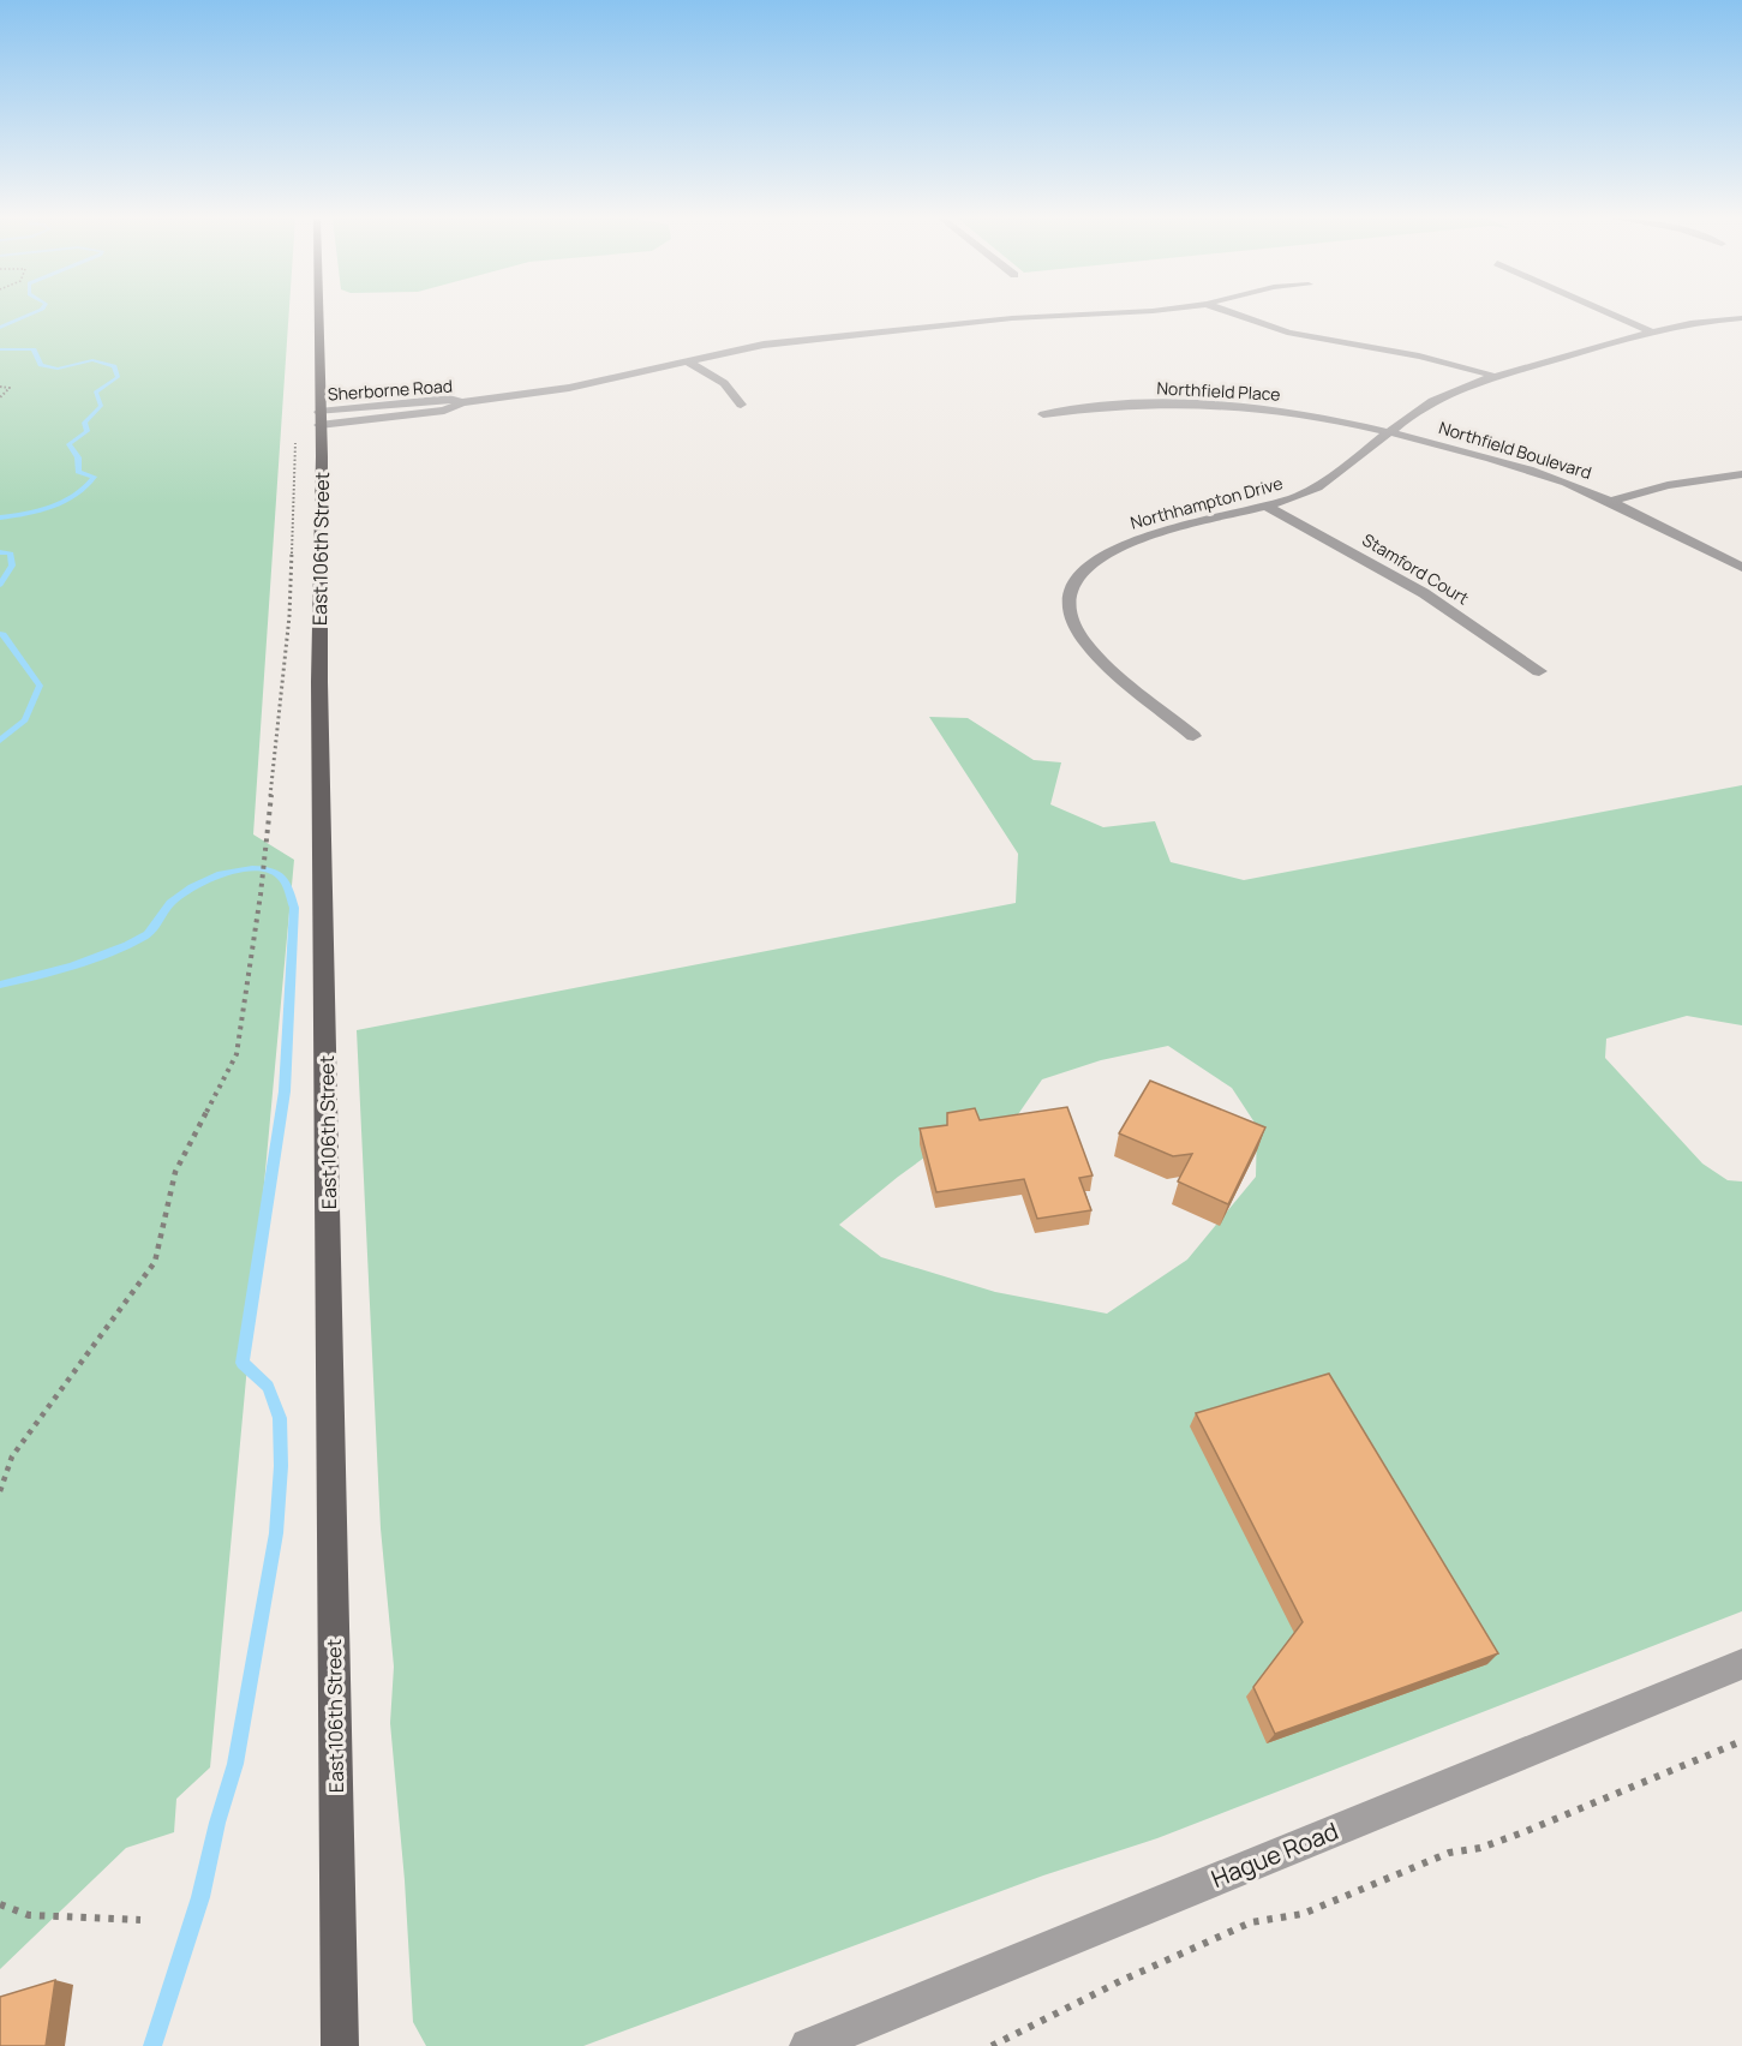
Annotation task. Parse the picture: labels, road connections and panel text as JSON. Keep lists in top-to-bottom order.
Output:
{
  "streets": {
    "main road": ["East 106th Street"],
    "street": [
      "Sherborne Road",
      "Northfield Place",
      "Northfield Boulevard",
      "Northhampton Drive",
      "Stamford Court",
      "Hague Road"
    ]
  },
  "crossings": [
    ["Sherborne Road", "East 106th Street"],
    ["Northfield Place", "Northfield Boulevard"],
    ["Northfield Place", "Northhampton Drive"],
    ["Northfield Boulevard", "Northhampton Drive"],
    ["Northhampton Drive", "Stamford Court"]
  ]
}
